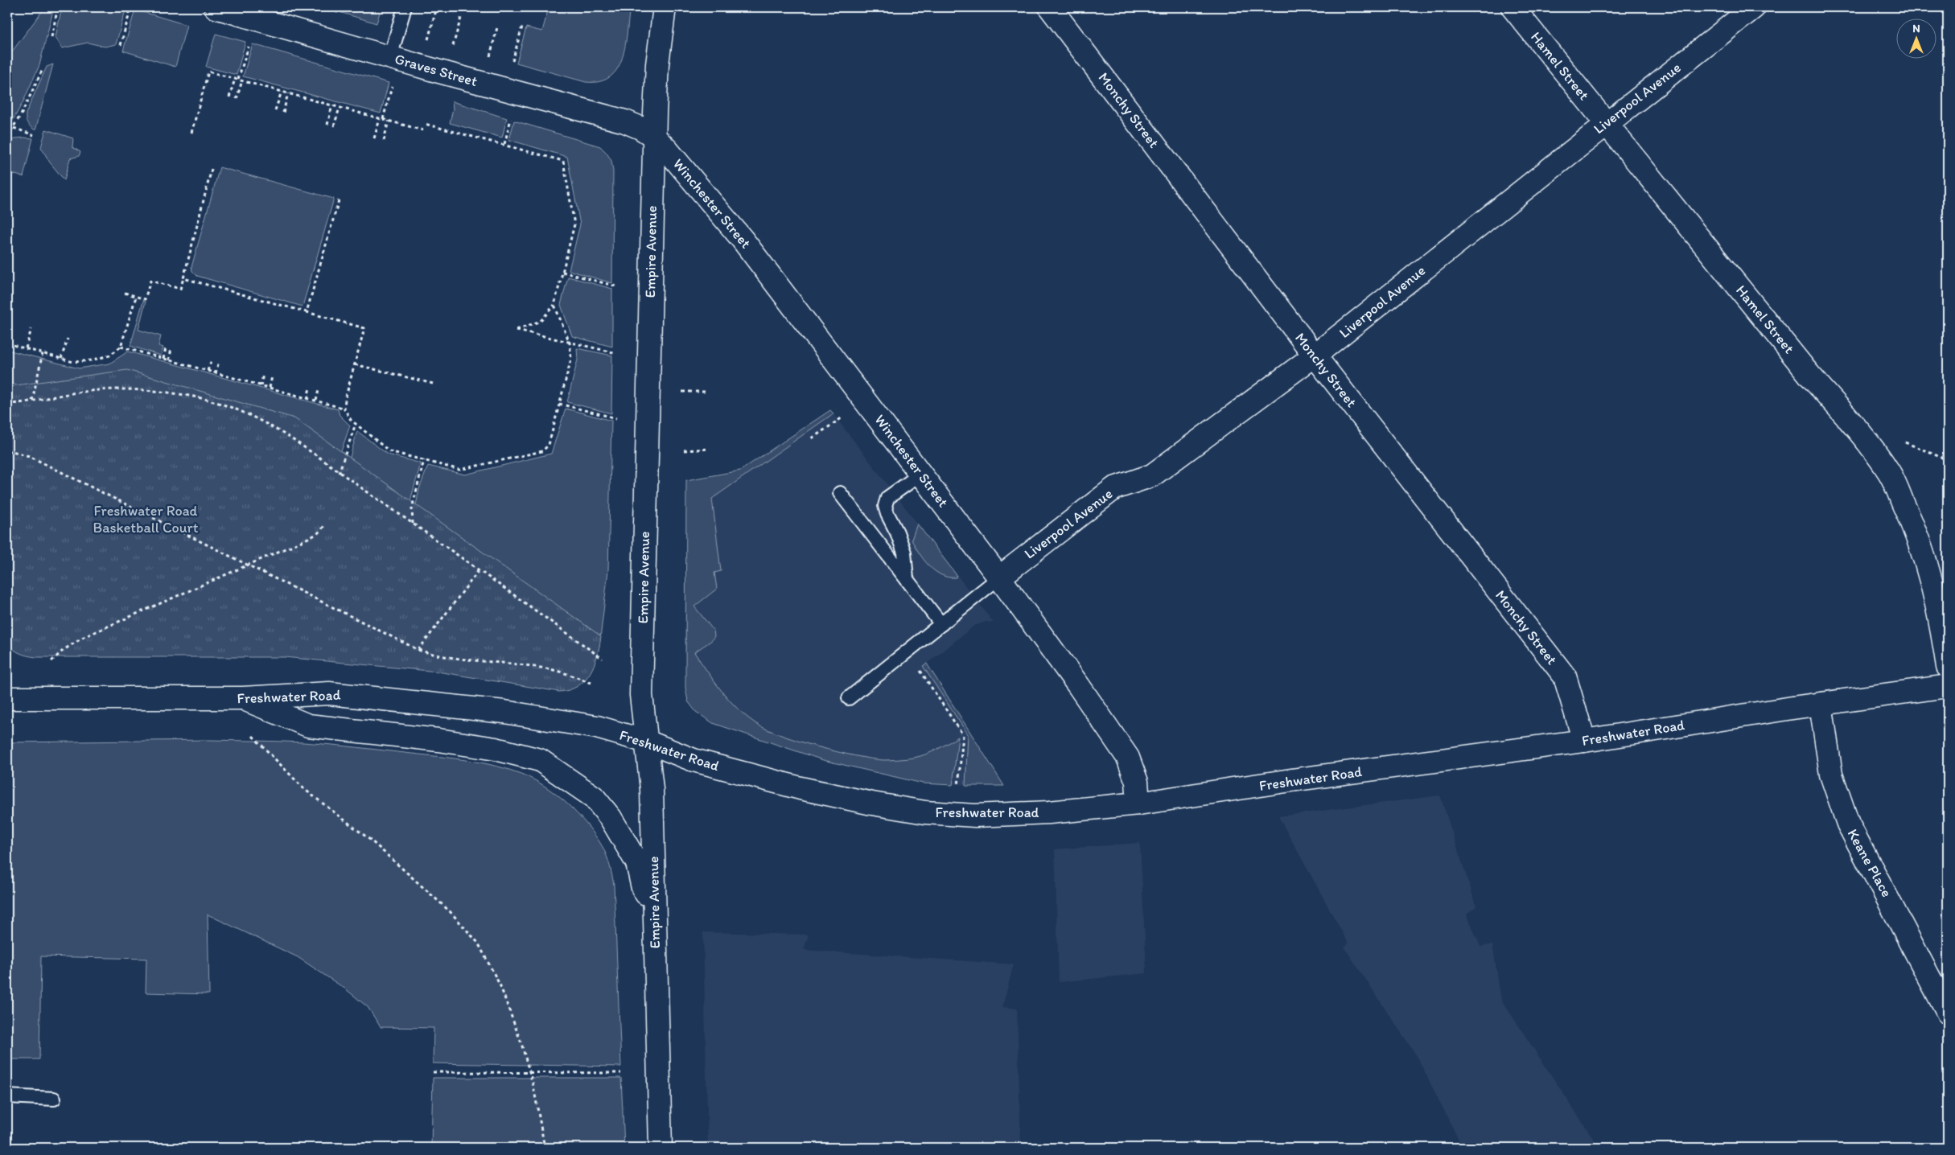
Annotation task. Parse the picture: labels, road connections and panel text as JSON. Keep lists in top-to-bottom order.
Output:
{
  "streets": {
    "street": [
      "Hamel Street",
      "Graves Street",
      "Liverpool Avenue",
      "Monchy Street",
      "Winchester Street",
      "Empire Avenue",
      "Freshwater Road",
      "Keane Place"
    ]
  },
  "crossings": [
    ["Hamel Street", "Liverpool Avenue"],
    ["Graves Street", "Winchester Street"],
    ["Graves Street", "Empire Avenue"],
    ["Liverpool Avenue", "Monchy Street"],
    ["Liverpool Avenue", "Winchester Street"],
    ["Monchy Street", "Freshwater Road"],
    ["Winchester Street", "Empire Avenue"],
    ["Winchester Street", "Freshwater Road"],
    ["Empire Avenue", "Freshwater Road"],
    ["Freshwater Road", "Keane Place"]
  ],
  "parks": ["Freshwater Road Basketball Court"],
  "north": "top"
}
